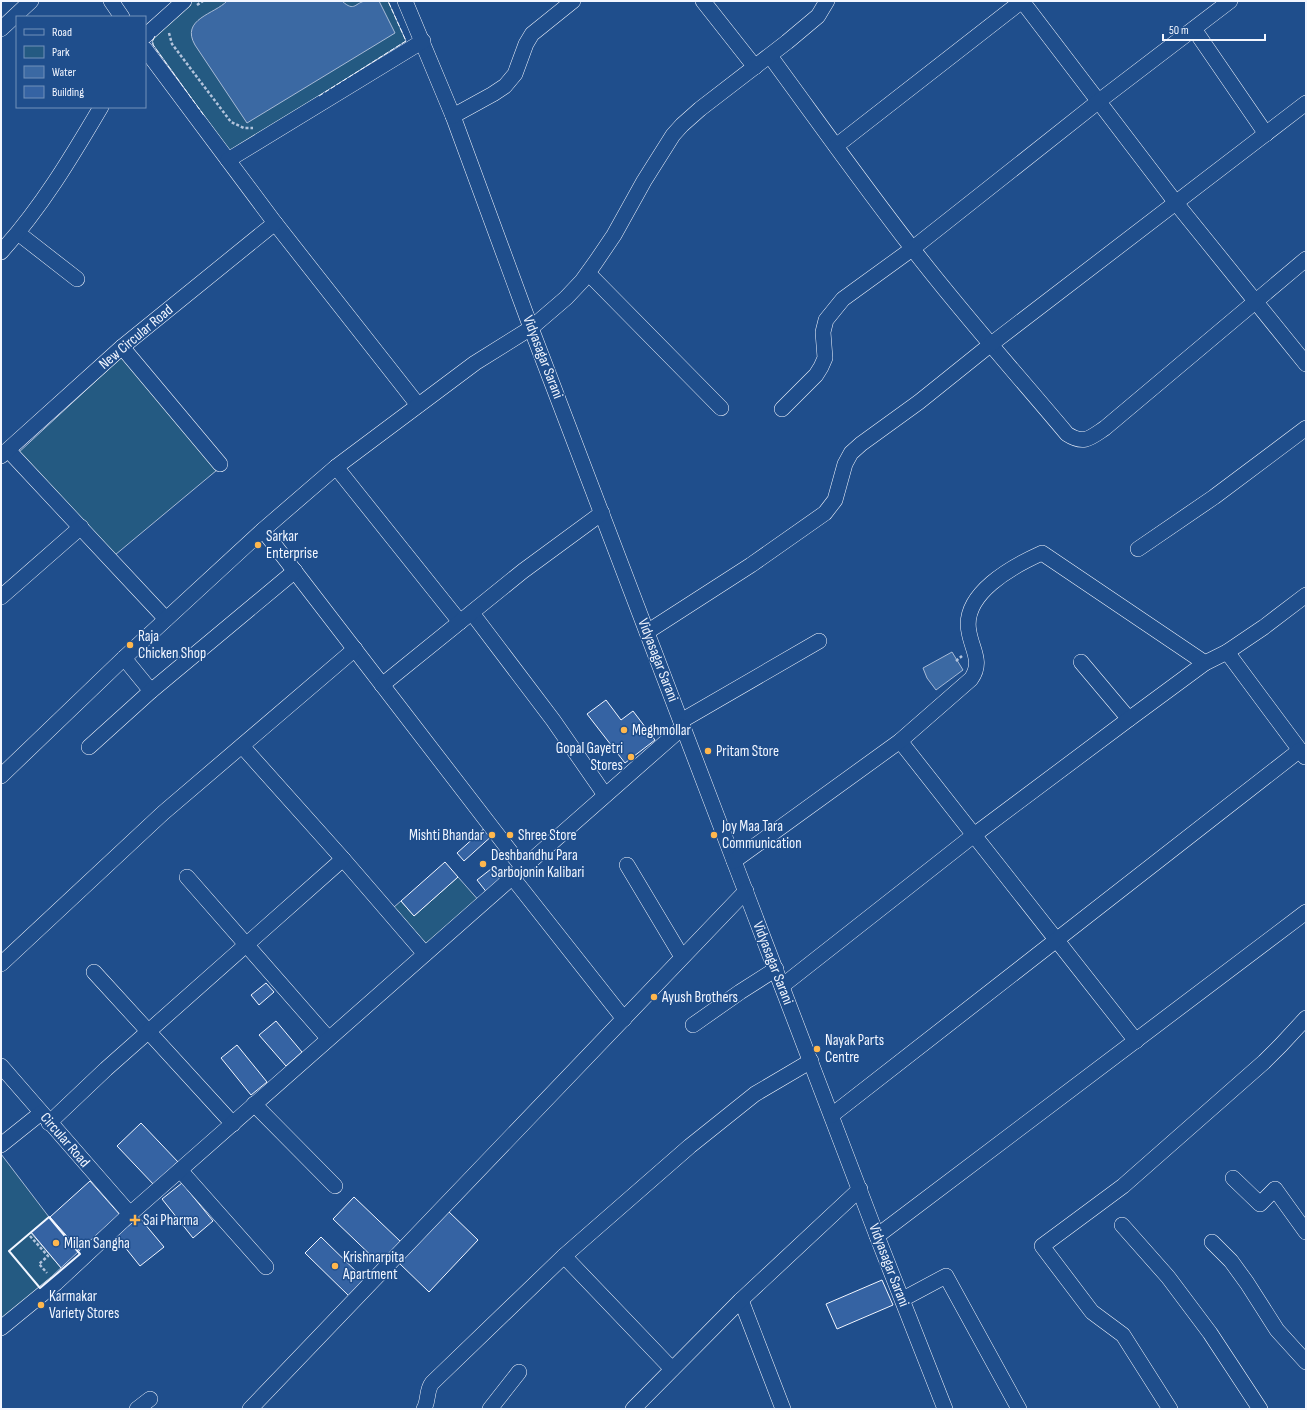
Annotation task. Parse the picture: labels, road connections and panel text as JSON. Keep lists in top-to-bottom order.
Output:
{
  "streets": {
    "street": ["New Circular Road", "Vidyasagar Sarani", "Circular Road"]
  },
  "places": {
    "other": [
      "Sarkar Enterprise",
      "Raja Chicken Shop",
      "Meghmollar",
      "Pritam Store",
      "Gopal Gayetri Stores",
      "Mishti Bhandar",
      "Shree Store",
      "Joy Maa Tara Communication",
      "Deshbandhu Para Sarbojonin Kalibari",
      "Ayush Brothers",
      "Nayak Parts Centre",
      "Milan Sangha",
      "Krishnarpita Apartment",
      "Karmakar Variety Stores"
    ],
    "health": ["Sai Pharma"]
  },
  "legend": [
    "Road",
    "Park",
    "Water",
    "Building"
  ],
  "scale_bar": "50 m"
}
